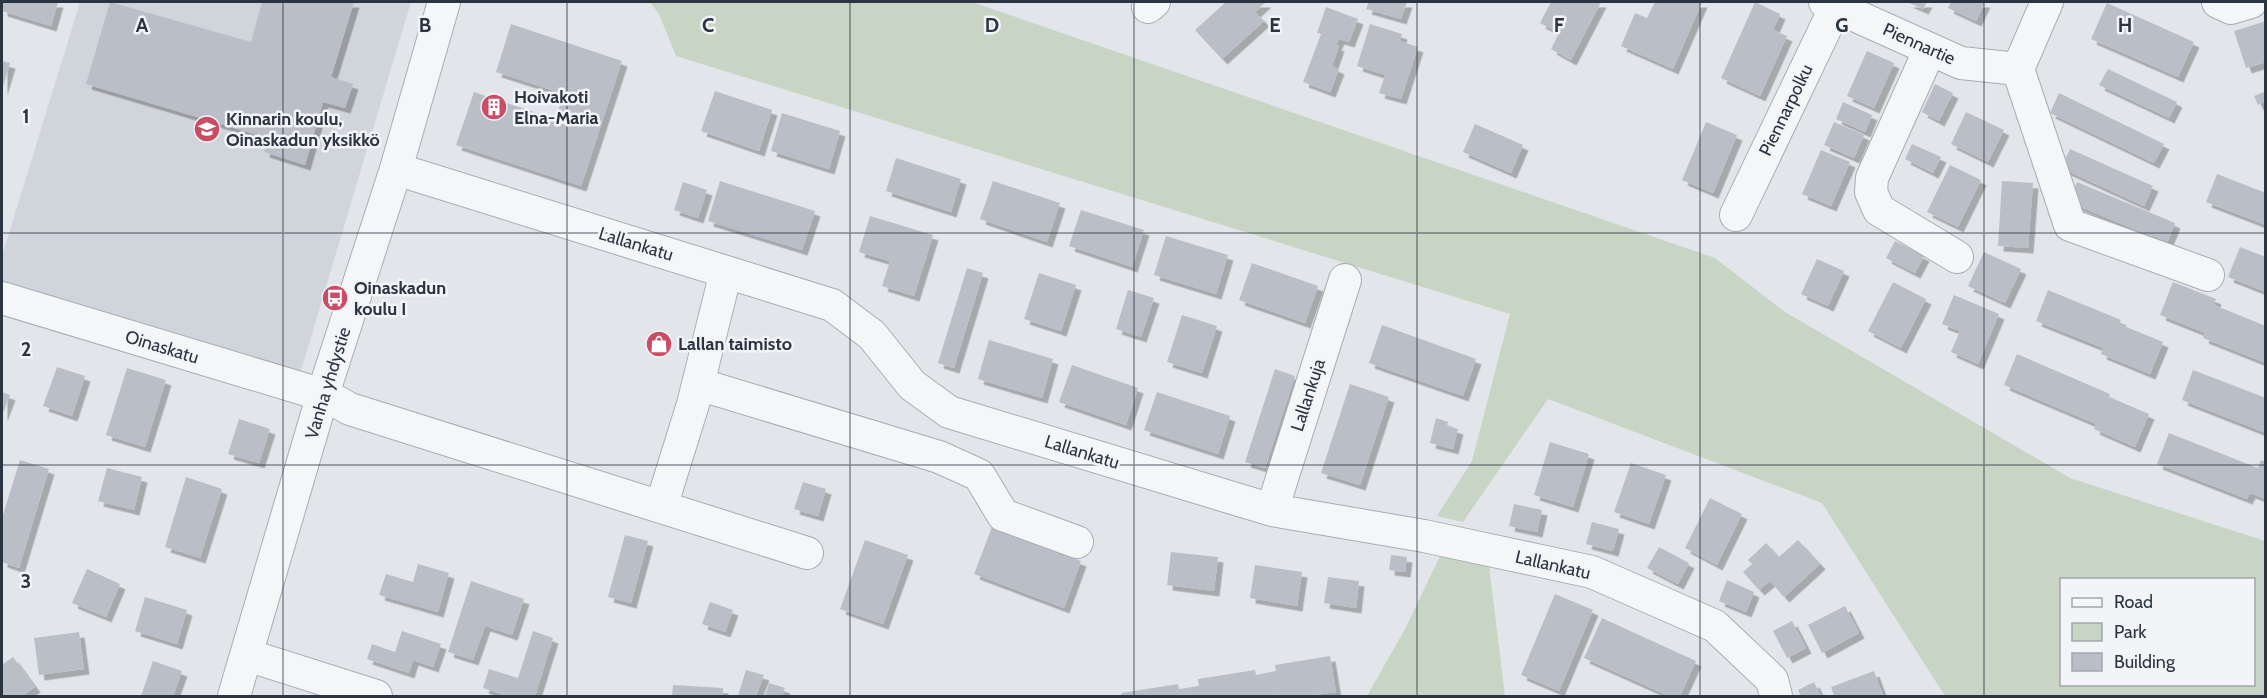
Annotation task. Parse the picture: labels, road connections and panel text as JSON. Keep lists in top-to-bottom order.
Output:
{
  "streets": {
    "street": [
      "Piennartie",
      "Piennarpolku",
      "Lallankatu",
      "Oinaskatu",
      "Vanha yhdystie",
      "Lallankuja"
    ]
  },
  "crossings": [
    ["Piennartie", "Piennarpolku"],
    ["Lallankatu", "Vanha yhdystie"],
    ["Lallankatu", "Lallankuja"],
    ["Oinaskatu", "Vanha yhdystie"]
  ],
  "places": {
    "building": ["Hoivakoti Elna-Maria"],
    "school or university": ["Kinnarin koulu, Oinaskadun yksikkö"],
    "bus stop": ["Oinaskadun koulu I"],
    "shop": ["Lallan taimisto"]
  },
  "legend": ["Road", "Park", "Building"],
  "grid": {
    "columns": [
      "A",
      "B",
      "C",
      "D",
      "E",
      "F",
      "G",
      "H"
    ],
    "rows": ["1", "2", "3"]
  }
}
